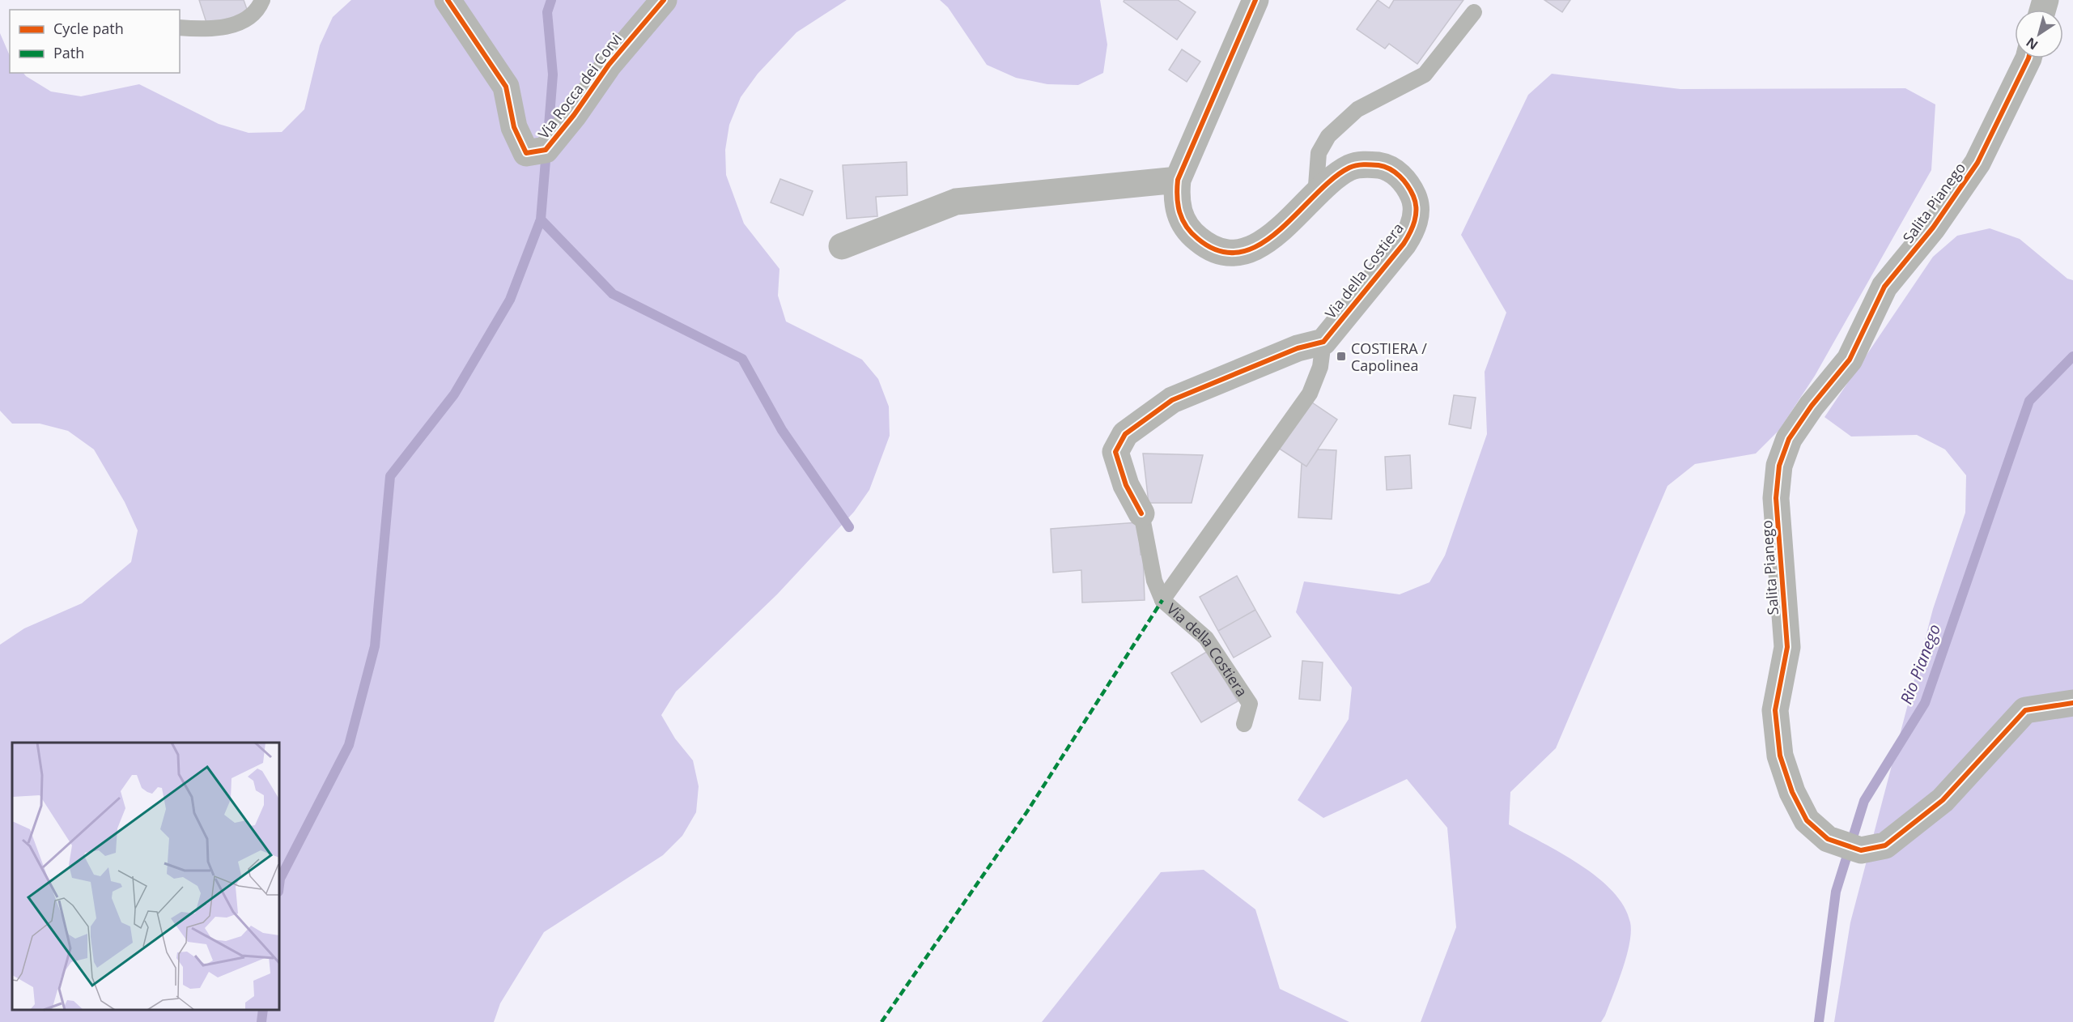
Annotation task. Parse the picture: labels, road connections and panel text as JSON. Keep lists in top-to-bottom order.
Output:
{
  "streets": {
    "street": ["Via Rocca dei Corvi", "Salita Pianego", "Via della Costiera"]
  },
  "water": ["Rio Pianego"],
  "places": {
    "transit": ["COSTIERA / Capolinea"]
  },
  "legend": ["Cycle path", "Path"],
  "north": "bottom left"
}
